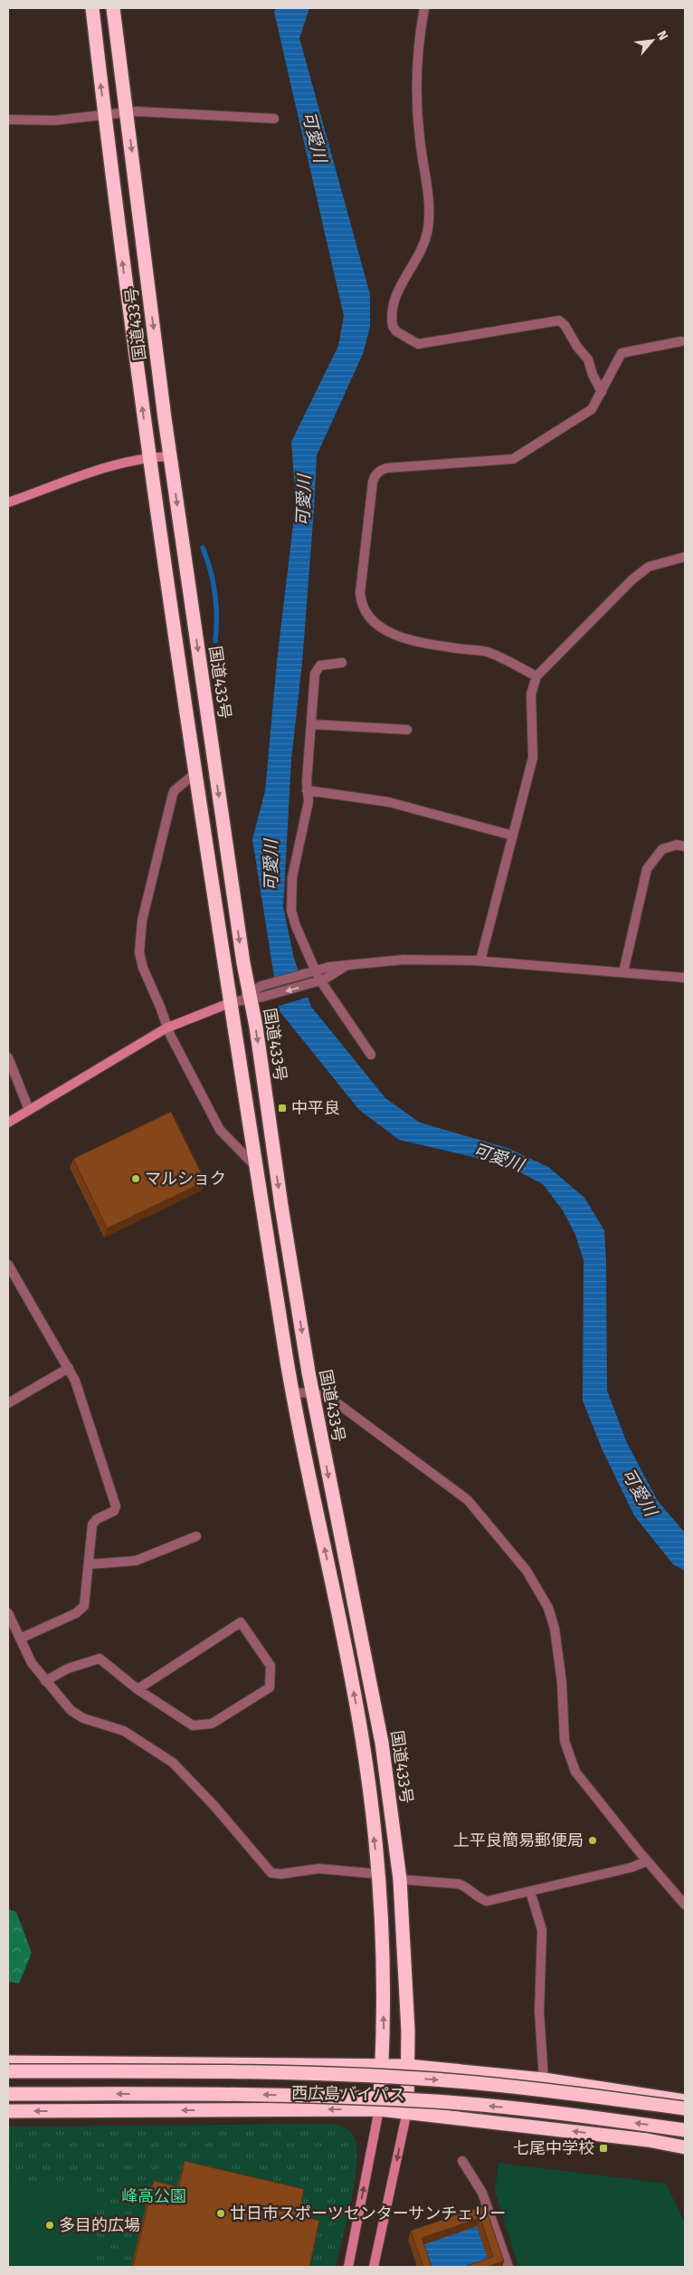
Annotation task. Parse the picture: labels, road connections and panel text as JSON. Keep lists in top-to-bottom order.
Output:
{
  "streets": {
    "highway": ["国道433号", "西広島バイパス"]
  },
  "crossings": [
    ["国道433号", "西広島バイパス"]
  ],
  "water": ["可愛川"],
  "parks": ["峰高公園"],
  "places": {
    "transit": ["中平良", "七尾中学校"],
    "other": [
      "マルショク",
      "上平良簡易郵便局",
      "廿日市スポーツセンターサンチェリー",
      "多目的広場"
    ]
  },
  "north": "top right"
}
